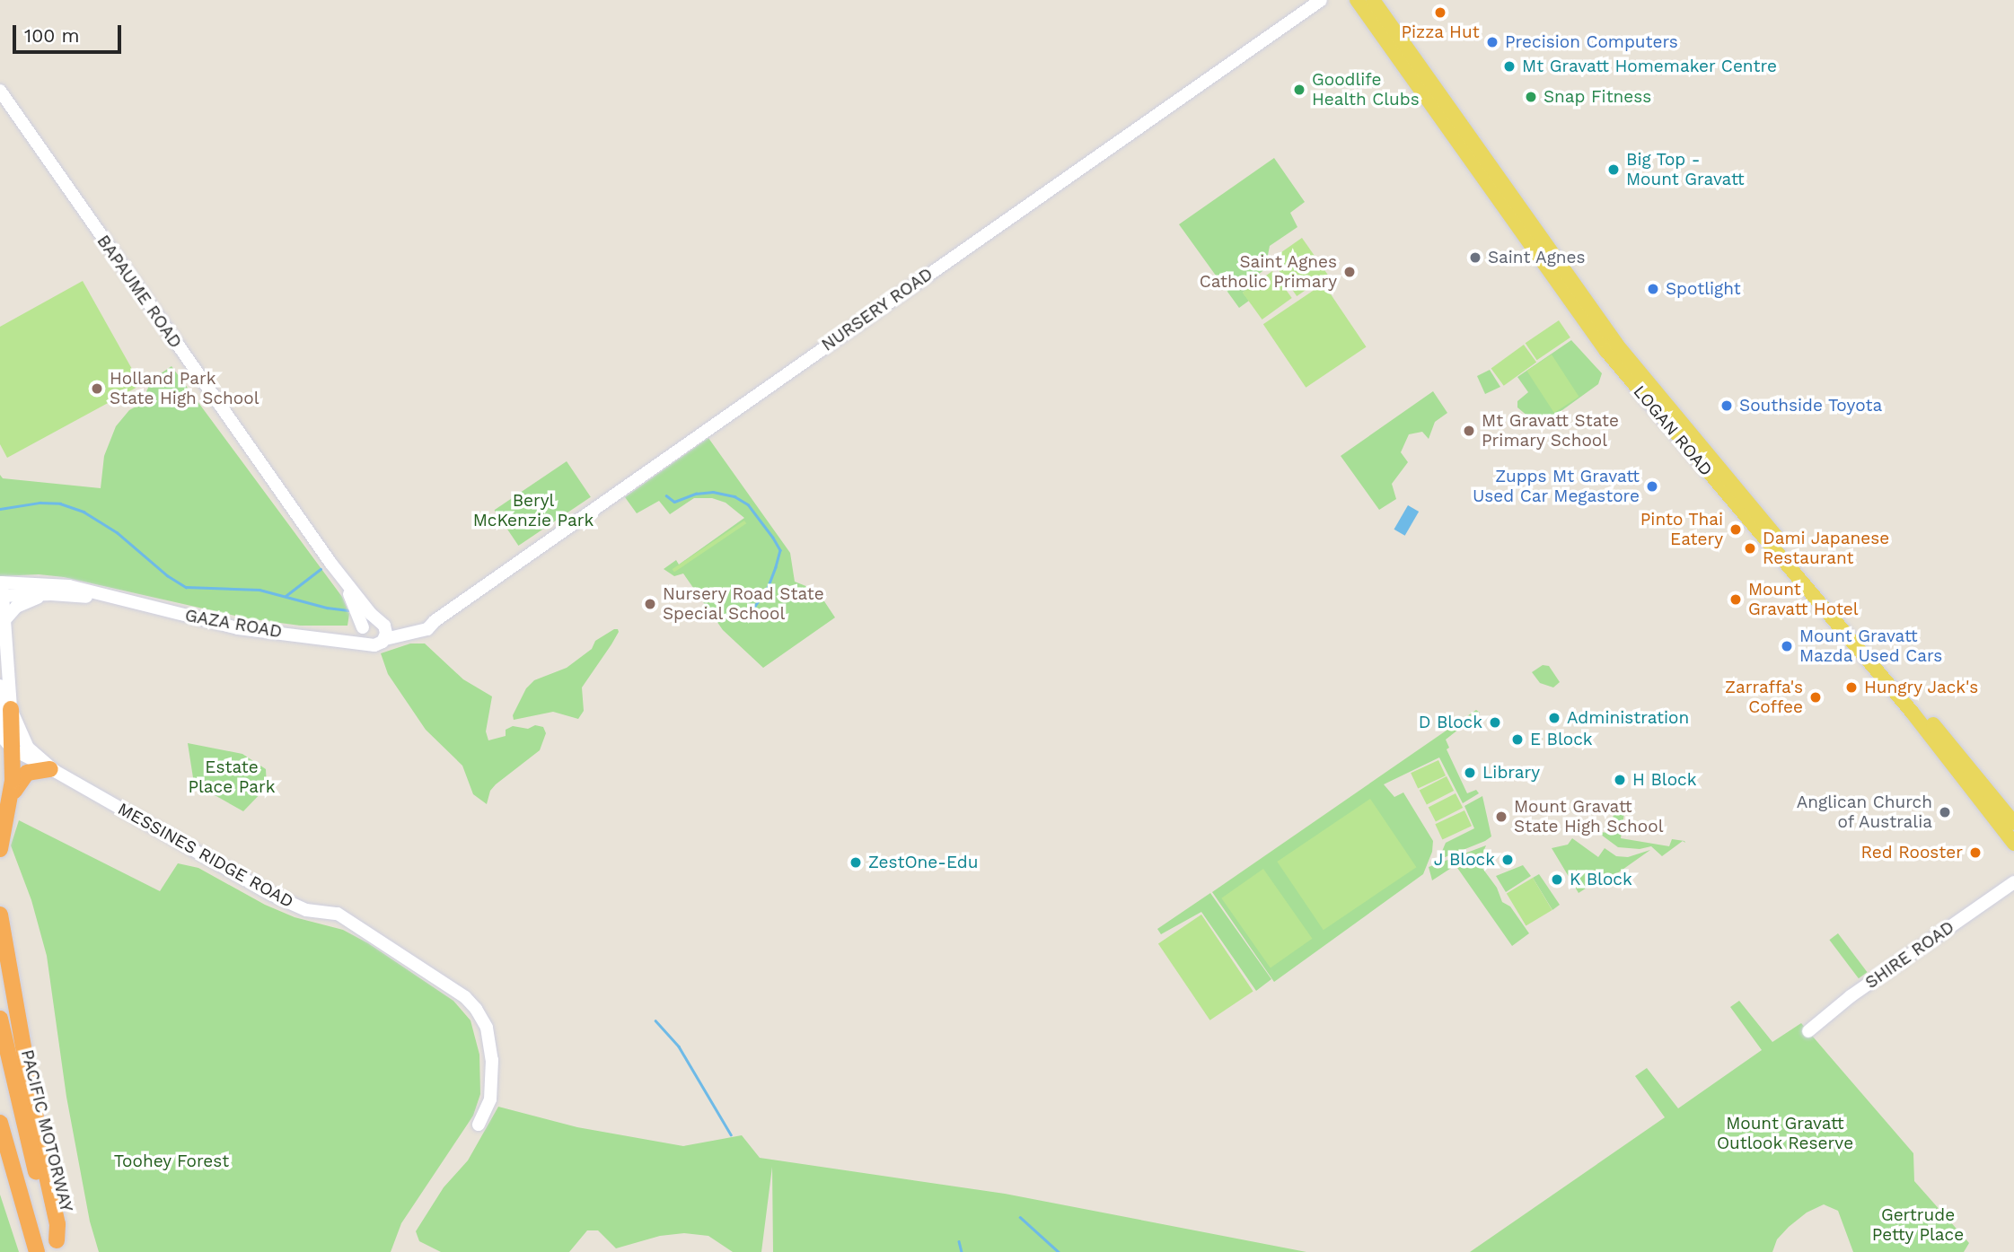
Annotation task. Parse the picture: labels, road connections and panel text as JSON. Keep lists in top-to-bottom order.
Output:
{
  "streets": {
    "highway": ["PACIFIC MOTORWAY"],
    "main road": [
      "BAPAUME ROAD",
      "NURSERY ROAD",
      "LOGAN ROAD",
      "GAZA ROAD",
      "MESSINES RIDGE ROAD",
      "SHIRE ROAD"
    ]
  },
  "crossings": [
    ["BAPAUME ROAD", "NURSERY ROAD"],
    ["BAPAUME ROAD", "GAZA ROAD"],
    ["NURSERY ROAD", "GAZA ROAD"],
    ["GAZA ROAD", "MESSINES RIDGE ROAD"]
  ],
  "parks": [
    "Beryl McKenzie Park",
    "Estate Place Park",
    "Mount Gravatt Outlook Reserve",
    "Toohey Forest",
    "Gertrude Petty Place"
  ],
  "places": [
    "Pizza Hut",
    "Precision Computers",
    "Mt Gravatt Homemaker Centre",
    "Goodlife Health Clubs",
    "Snap Fitness",
    "Big Top - Mount Gravatt",
    "Saint Agnes",
    "Saint Agnes Catholic Primary",
    "Spotlight",
    "Holland Park State High School",
    "Southside Toyota",
    "Mt Gravatt State Primary School",
    "Zupps Mt Gravatt Used Car Megastore",
    "Pinto Thai Eatery",
    "Dami Japanese Restaurant",
    "Mount Gravatt Hotel",
    "Nursery Road State Special School",
    "Mount Gravatt Mazda Used Cars",
    "Hungry Jack's",
    "Zarraffa's Coffee",
    "Administration",
    "D Block",
    "E Block",
    "Library",
    "H Block",
    "Anglican Church of Australia",
    "Mount Gravatt State High School",
    "Red Rooster",
    "J Block",
    "ZestOne-Edu",
    "K Block"
  ],
  "scale_bar": "100 m"
}
